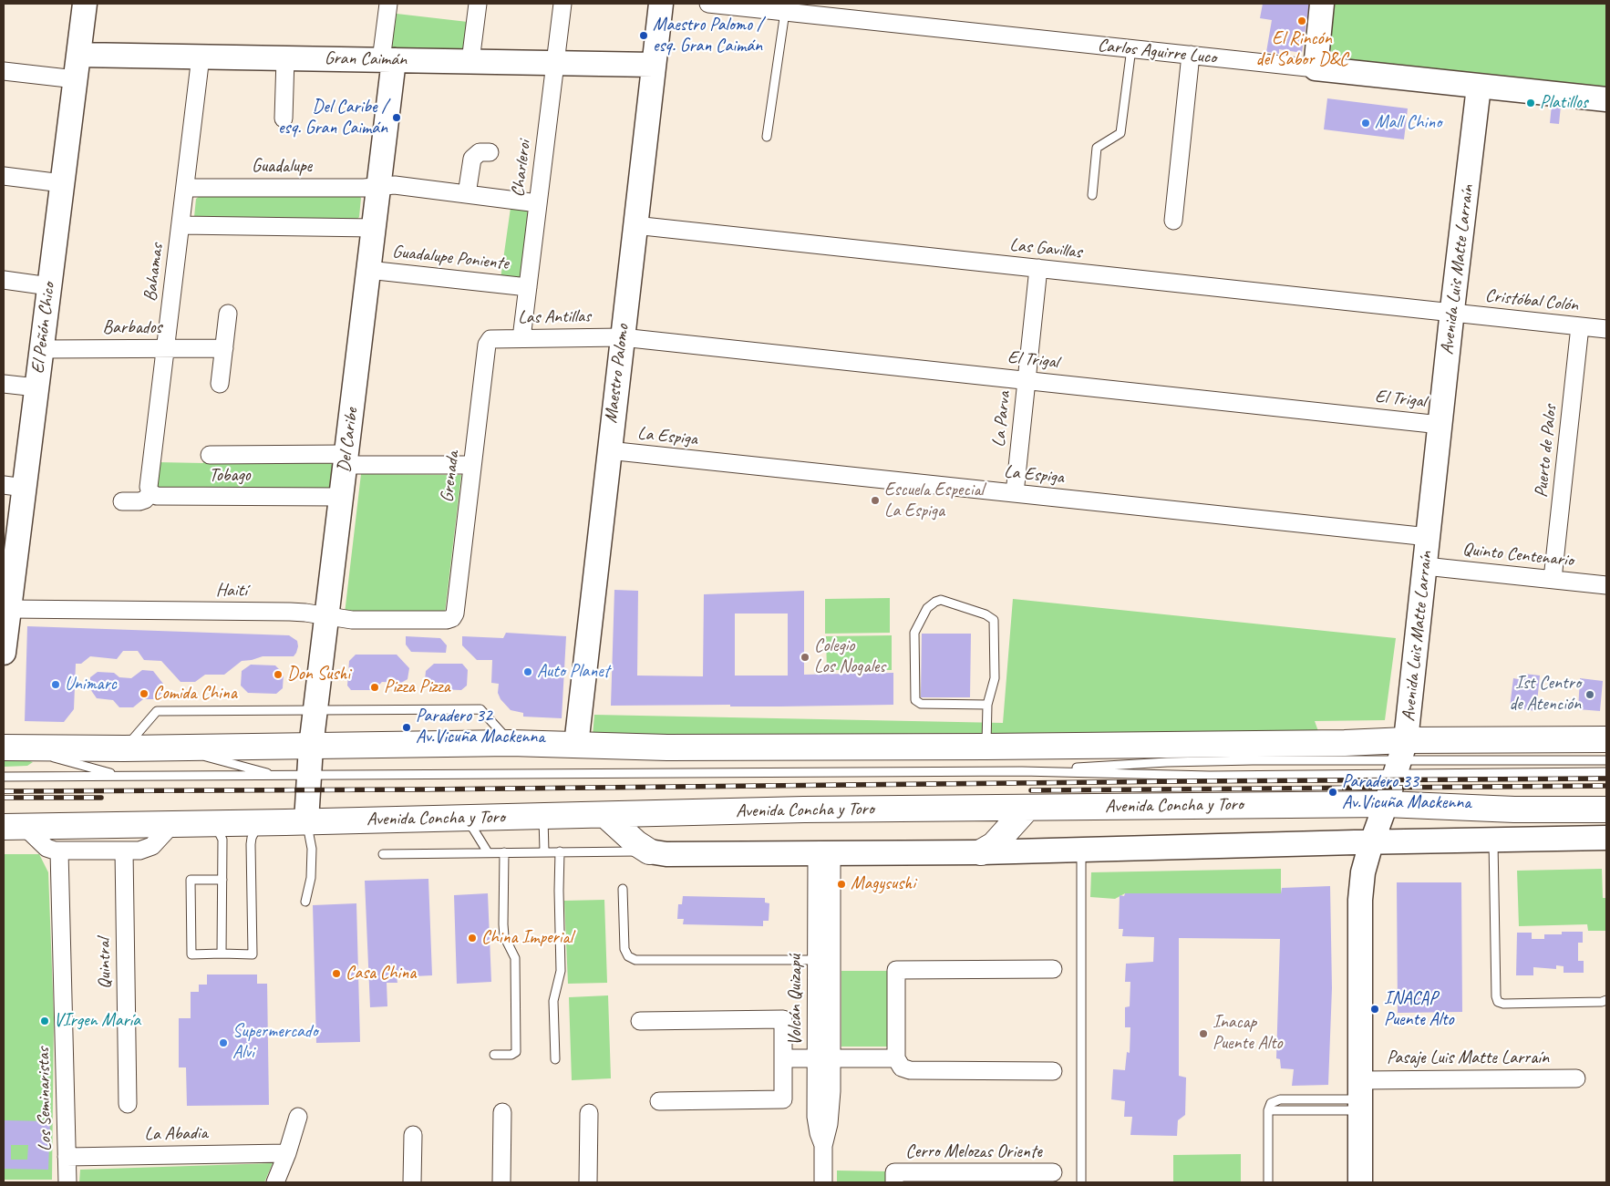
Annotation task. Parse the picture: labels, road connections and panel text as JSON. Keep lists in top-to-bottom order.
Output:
{
  "streets": {
    "main road": ["Avenida Concha y Toro"],
    "street": [
      "Carlos Aguirre Luco",
      "Gran Caimán",
      "Guadalupe",
      "Charleroi",
      "Las Gavillas",
      "Guadalupe Poniente",
      "Avenida Luis Matte Larraín",
      "Bahamas",
      "Cristóbal Colón",
      "Las Antillas",
      "El Peñón Chico",
      "Barbados",
      "El Trigal",
      "Maestro Palomo",
      "La Parva",
      "La Espiga",
      "Del Caribe",
      "Puerto de Palos",
      "Tobago",
      "Grenada",
      "Quinto Centenario",
      "Haití",
      "Quintral",
      "Volcán Quizapú",
      "Pasaje Luis Matte Larraín",
      "Los Seminaristas",
      "La Abadia",
      "Cerro Melozas Oriente"
    ]
  },
  "crossings": [
    ["Carlos Aguirre Luco", "Avenida Luis Matte Larraín"],
    ["Gran Caimán", "Charleroi"],
    ["Gran Caimán", "Bahamas"],
    ["Gran Caimán", "El Peñón Chico"],
    ["Gran Caimán", "Maestro Palomo"],
    ["Gran Caimán", "Del Caribe"],
    ["Guadalupe", "Charleroi"],
    ["Guadalupe", "Bahamas"],
    ["Guadalupe", "Del Caribe"],
    ["Charleroi", "Guadalupe Poniente"],
    ["Charleroi", "Las Antillas"],
    ["Las Gavillas", "Avenida Luis Matte Larraín"],
    ["Las Gavillas", "Cristóbal Colón"],
    ["Las Gavillas", "Maestro Palomo"],
    ["Las Gavillas", "La Parva"],
    ["Guadalupe Poniente", "Del Caribe"],
    ["Avenida Luis Matte Larraín", "Cristóbal Colón"],
    ["Avenida Luis Matte Larraín", "El Trigal"],
    ["Avenida Luis Matte Larraín", "La Espiga"],
    ["Avenida Luis Matte Larraín", "Quinto Centenario"],
    ["Avenida Luis Matte Larraín", "Avenida Concha y Toro"],
    ["Avenida Luis Matte Larraín", "Pasaje Luis Matte Larraín"],
    ["Bahamas", "Barbados"],
    ["Bahamas", "Tobago"],
    ["Cristóbal Colón", "Puerto de Palos"],
    ["Las Antillas", "El Trigal"],
    ["Las Antillas", "Maestro Palomo"],
    ["Las Antillas", "Grenada"],
    ["El Peñón Chico", "Barbados"],
    ["El Peñón Chico", "Haití"],
    ["El Trigal", "Maestro Palomo"],
    ["El Trigal", "La Parva"],
    ["Maestro Palomo", "La Espiga"],
    ["La Parva", "La Espiga"],
    ["Del Caribe", "Tobago"],
    ["Del Caribe", "Haití"],
    ["Del Caribe", "Avenida Concha y Toro"],
    ["Puerto de Palos", "Quinto Centenario"],
    ["Tobago", "Grenada"],
    ["Grenada", "Haití"],
    ["Los Seminaristas", "La Abadia"]
  ],
  "places": [
    "El Rincón del Sabor D&C",
    "Maestro Palomo / esq. Gran Caimán",
    "Platillos",
    "Del Caribe / esq. Gran Caimán",
    "Mall Chino",
    "Escuela Especial La Espiga",
    "Colegio Los Nogales",
    "Auto Planet",
    "Don Sushi",
    "Unimarc",
    "Pizza Pizza",
    "Comida China",
    "Ist Centro de Atención",
    "Paradero 32 Av.Vicuña Mackenna",
    "Paradero 33 Av.Vicuña Mackenna",
    "Magysushi",
    "China Imperial",
    "Casa China",
    "INACAP Puente Alto",
    "VIrgen María",
    "Inacap Puente Alto",
    "Supermercado Alvi"
  ]
}
